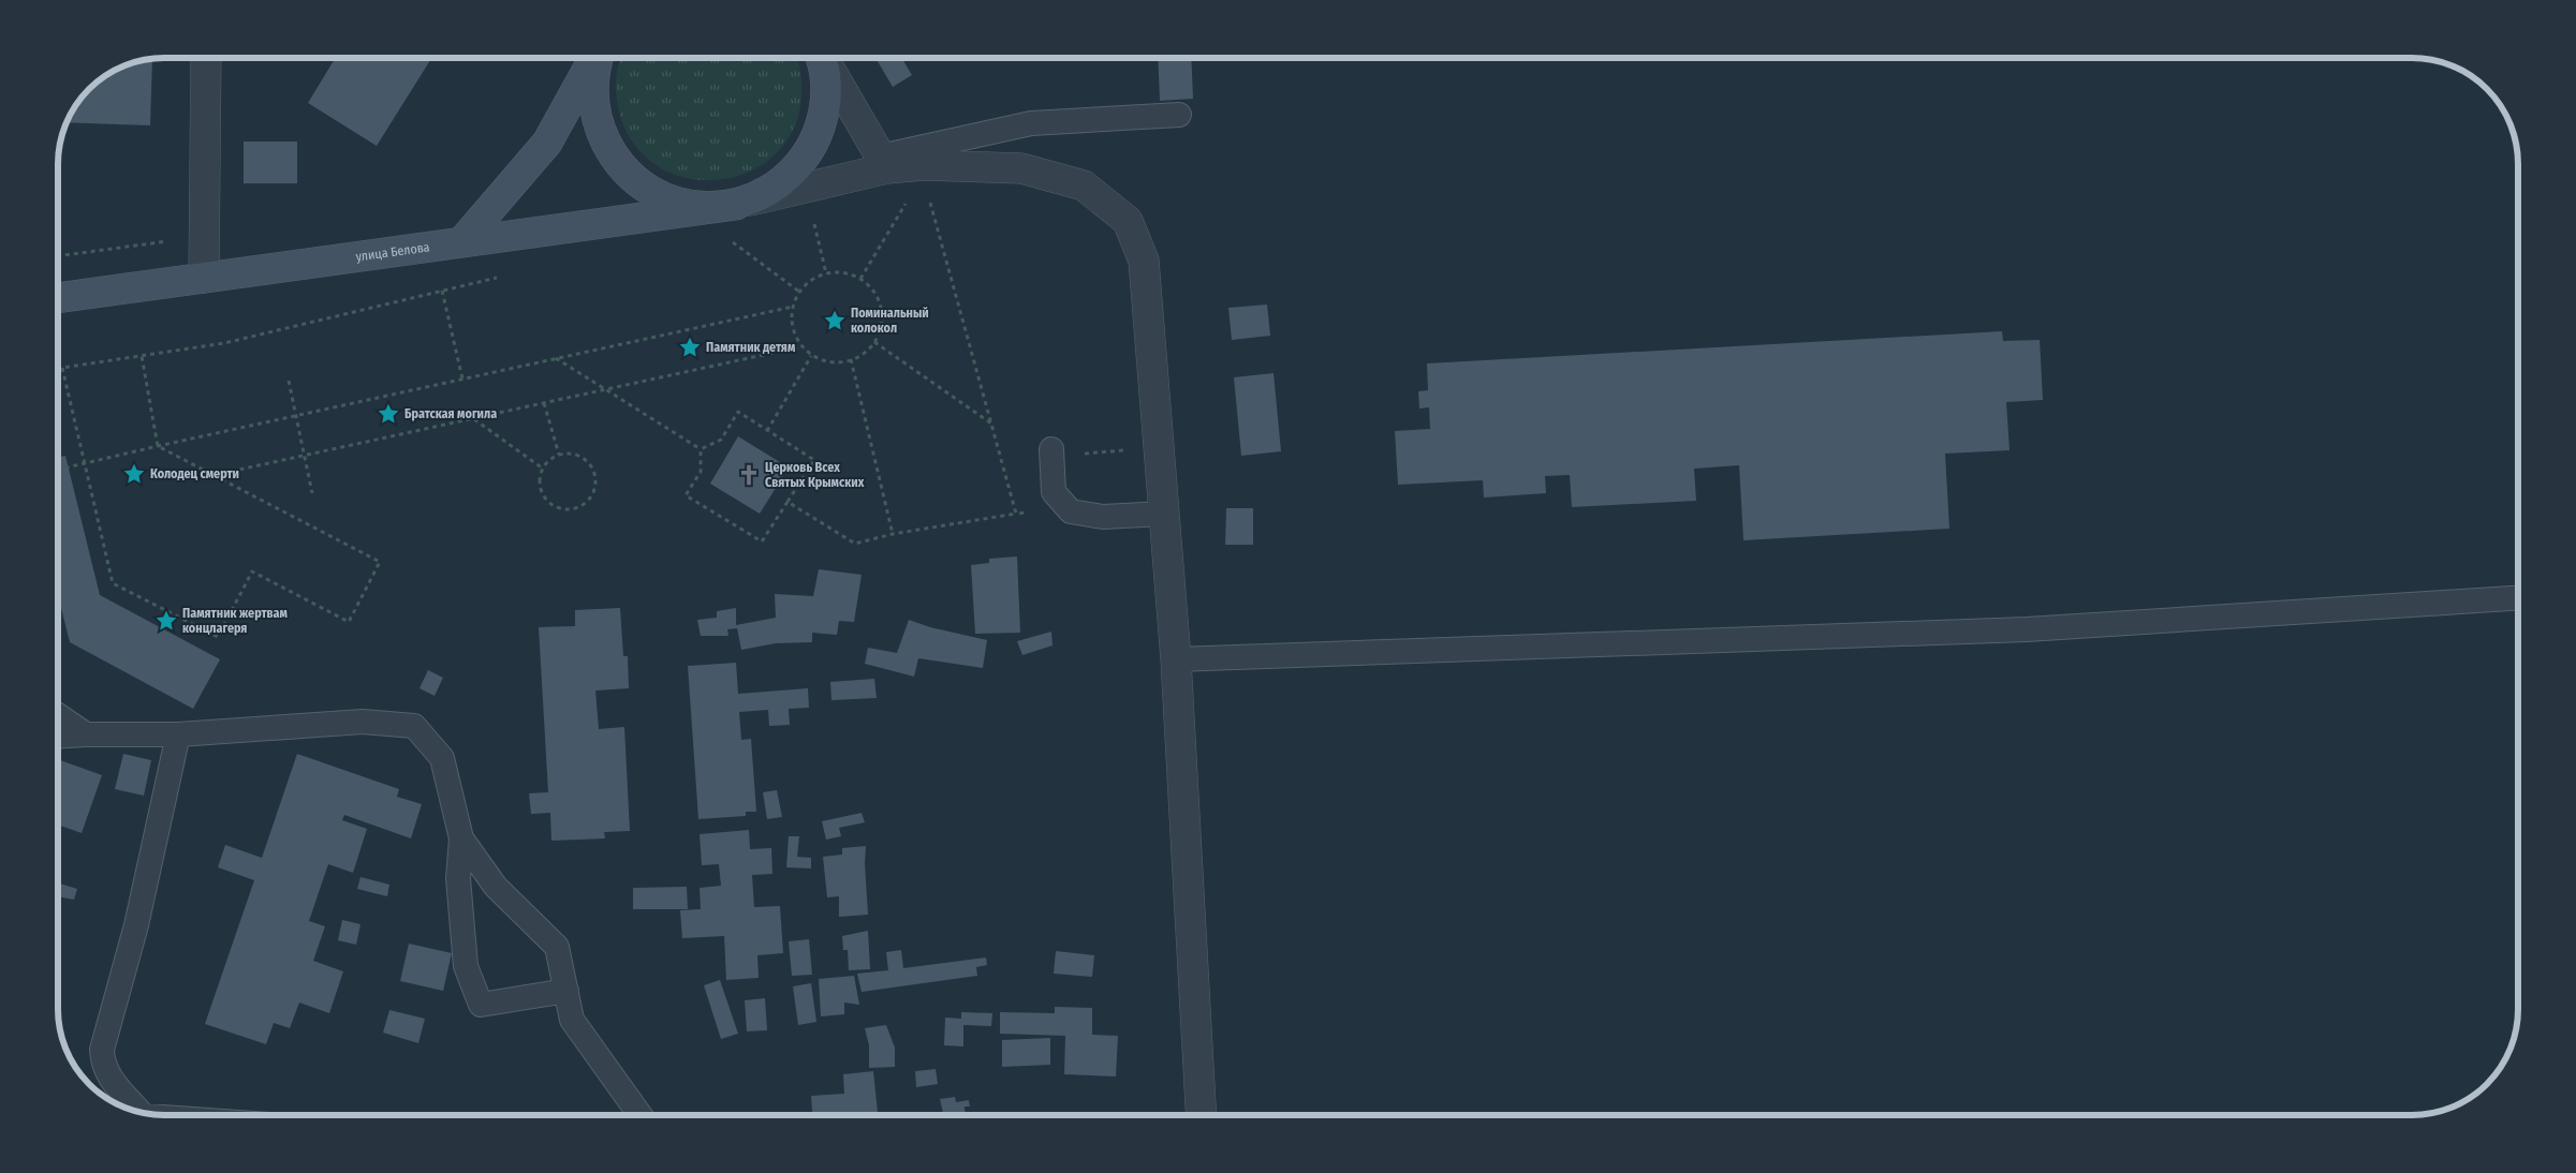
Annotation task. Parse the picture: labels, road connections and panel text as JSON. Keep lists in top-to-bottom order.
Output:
{
  "streets": {
    "main road": ["улица Белова"]
  },
  "places": {
    "place": [
      "Поминальный колокол",
      "Памятник детям",
      "Братская могила",
      "Колодец смерти",
      "Памятник жертвам концлагеря"
    ],
    "church": ["Церковь Всех Святых Крымских"]
  }
}
